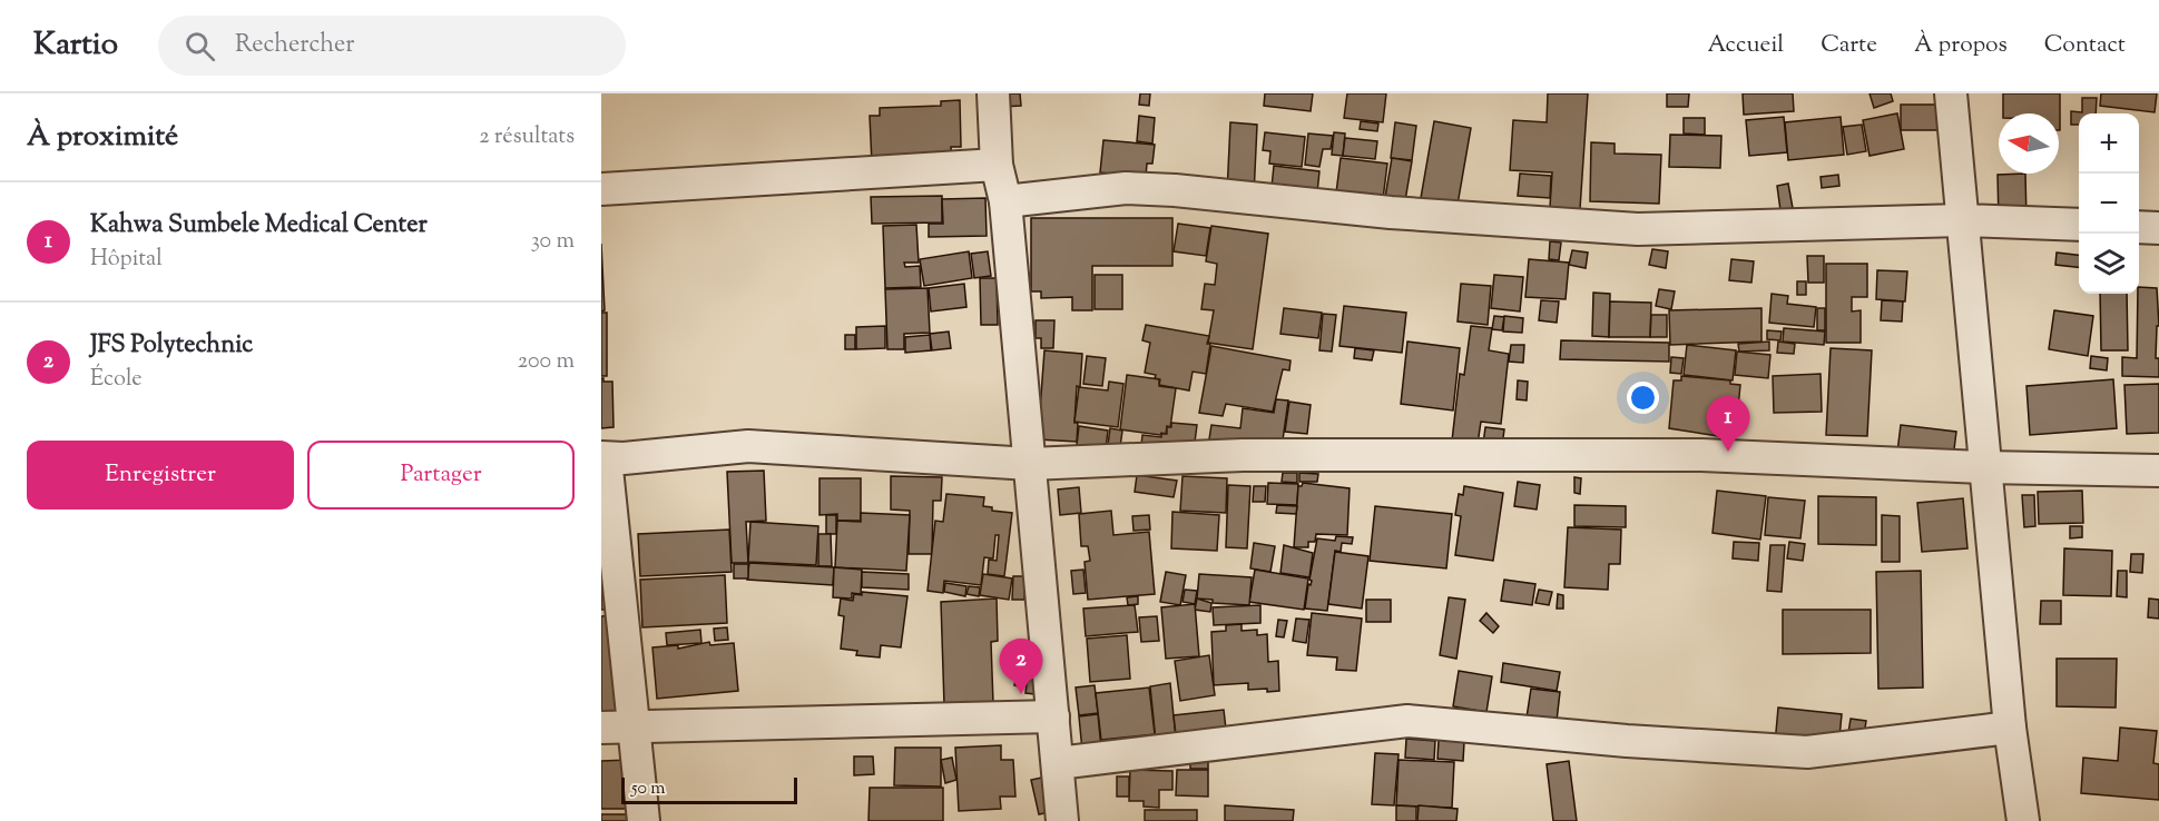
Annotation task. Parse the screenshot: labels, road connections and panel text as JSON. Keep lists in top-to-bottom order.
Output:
{
  "scale_bar": "50 m",
  "north": "left",
  "page": {
    "header": "Kartio",
    "search": "Rechercher",
    "nav": [
      "Accueil",
      "Carte",
      "À propos",
      "Contact"
    ],
    "heading": ["À proximité", "2 résultats"],
    "map_buttons": ["+", "−"],
    "list": [
      {
        "mark": "1",
        "name": "Kahwa Sumbele Medical Center",
        "note": "Hôpital",
        "value": "30 m"
      },
      {
        "mark": "2",
        "name": "JFS Polytechnic",
        "note": "École",
        "value": "200 m"
      }
    ],
    "pins": ["1", "2"],
    "buttons": ["Enregistrer", "Partager"],
    "scale": "50 m"
  }
}
